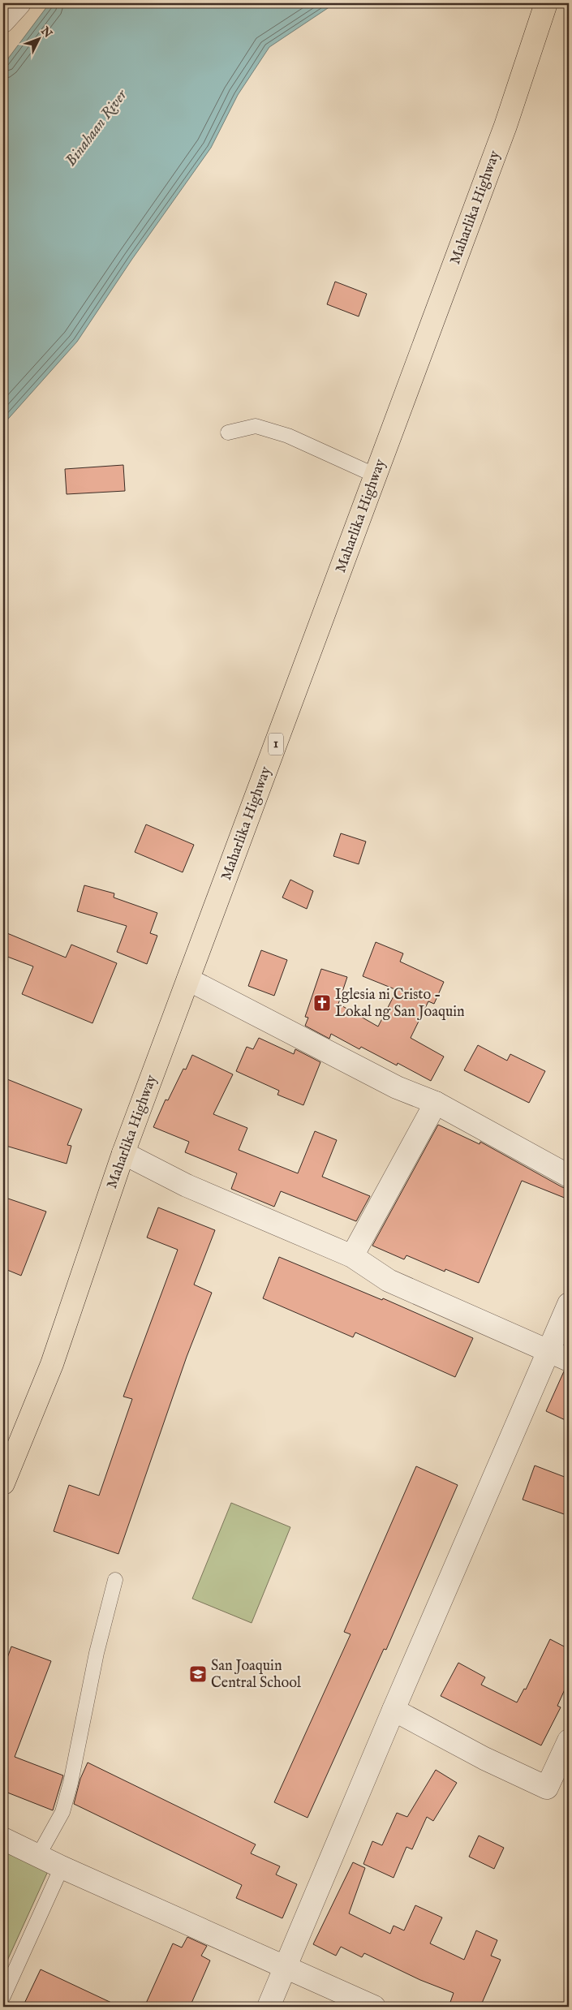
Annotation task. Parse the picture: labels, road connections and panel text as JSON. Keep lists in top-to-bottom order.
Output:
{
  "streets": {
    "highway": ["Maharlika Highway", "1"]
  },
  "water": ["Binahaan River"],
  "places": {
    "church": ["Iglesia ni Cristo - Lokal ng San Joaquin"],
    "school or university": ["San Joaquin Central School"]
  },
  "north": "top right"
}
